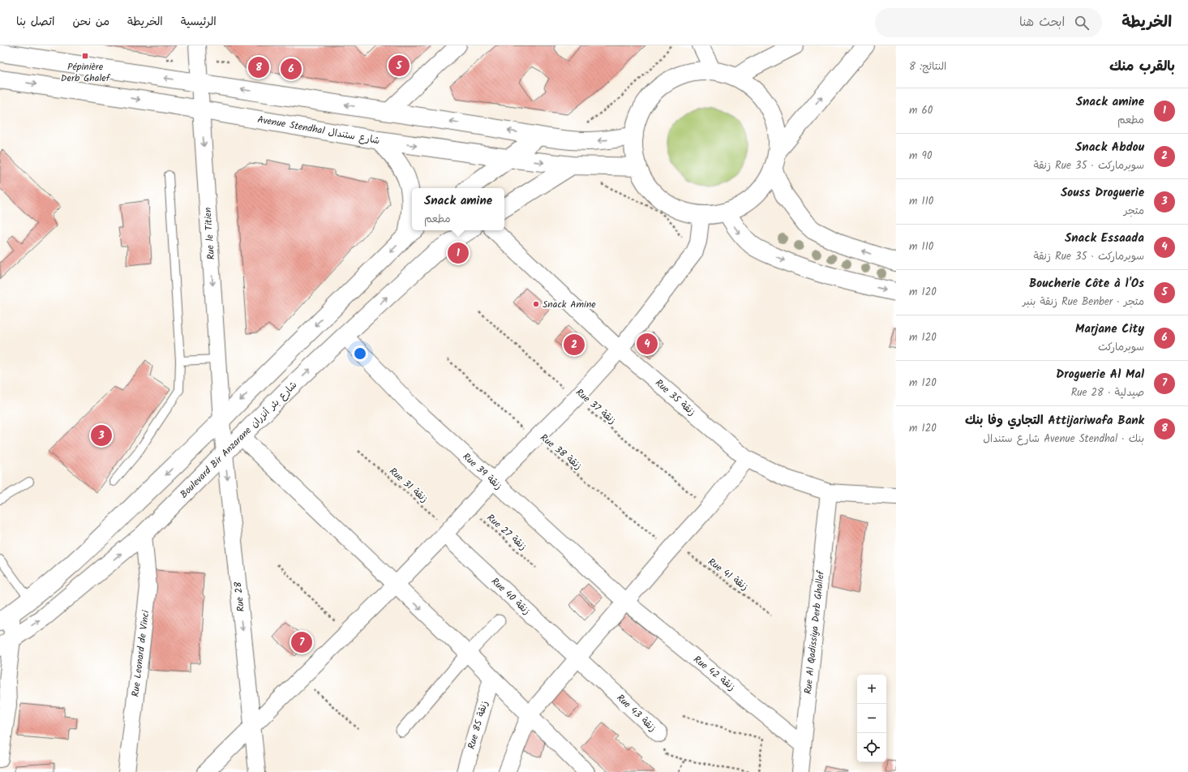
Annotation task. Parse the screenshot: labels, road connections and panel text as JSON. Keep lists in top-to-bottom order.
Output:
{
  "streets": {
    "main road": ["Avenue Stendhal شارع ستندال", "Boulevard Bir Anzarane شارع بئر أنزران"],
    "street": [
      "Rue le Titien",
      "Rue 35 زنقة",
      "Rue 39 زنقة",
      "Rue 40 زنقة",
      "Rue 28",
      "Rue Al Qadissiya Derb Ghallef",
      "Rue Leonard de Vinci",
      "Rue 42 زنقة",
      "Rue 43 زنقة",
      "Rue 85 زنقة"
    ],
    "path": [
      "Rue 37 زنقة",
      "Rue 38 زنقة",
      "Rue 31 زنقة",
      "Rue 27 زنقة",
      "Rue 41 زنقة"
    ]
  },
  "crossings": [
    ["Avenue Stendhal شارع ستندال", "Rue le Titien"],
    ["Rue le Titien", "Rue 28"],
    ["Rue 35 زنقة", "Rue Al Qadissiya Derb Ghallef"],
    ["Boulevard Bir Anzarane شارع بئر أنزران", "Rue 39 زنقة"],
    ["Boulevard Bir Anzarane شارع بئر أنزران", "Rue 28"],
    ["Boulevard Bir Anzarane شارع بئر أنزران", "Rue Leonard de Vinci"],
    ["Rue 38 زنقة", "Rue 41 زنقة"],
    ["Rue 39 زنقة", "Rue 42 زنقة"],
    ["Rue 31 زنقة", "Rue 40 زنقة"],
    ["Rue 40 زنقة", "Rue 43 زنقة"],
    ["Rue Al Qadissiya Derb Ghallef", "Rue 42 زنقة"]
  ],
  "one_way": ["Rue le Titien", "Rue 28"],
  "places": {
    "transit": ["Pépinière Derb Ghalef"],
    "other": ["Snack Amine"]
  },
  "page": {
    "header": "الخريطة",
    "search": "ابحث هنا",
    "nav": [
      "الرئيسية",
      "الخريطة",
      "من نحن",
      "اتصل بنا"
    ],
    "heading": ["بالقرب منك", "النتائج: 8"],
    "pins": [
      "5",
      "8",
      "6",
      "1",
      "4",
      "2",
      "3",
      "7"
    ],
    "list": [
      {
        "mark": "1",
        "name": "Snack amine",
        "note": "مطعم",
        "value": "60 m"
      },
      {
        "mark": "2",
        "name": "Snack Abdou",
        "note": "سوبرماركت · Rue 35 زنقة",
        "value": "90 m"
      },
      {
        "mark": "3",
        "name": "Souss Droguerie",
        "note": "متجر",
        "value": "110 m"
      },
      {
        "mark": "4",
        "name": "Snack Essaada",
        "note": "سوبرماركت · Rue 35 زنقة",
        "value": "110 m"
      },
      {
        "mark": "5",
        "name": "Boucherie Côte à l'Os",
        "note": "متجر · Rue Benber زنقة بنبر",
        "value": "120 m"
      },
      {
        "mark": "6",
        "name": "Marjane City",
        "note": "سوبرماركت",
        "value": "120 m"
      },
      {
        "mark": "7",
        "name": "Droguerie Al Mal",
        "note": "صيدلية · Rue 28",
        "value": "120 m"
      },
      {
        "mark": "8",
        "name": "Attijariwafa Bank التجاري وفا بنك",
        "note": "بنك · Avenue Stendhal شارع ستندال",
        "value": "120 m"
      }
    ],
    "popup": ["Snack amine", "مطعم"],
    "map_buttons": ["+", "−"]
  }
}
